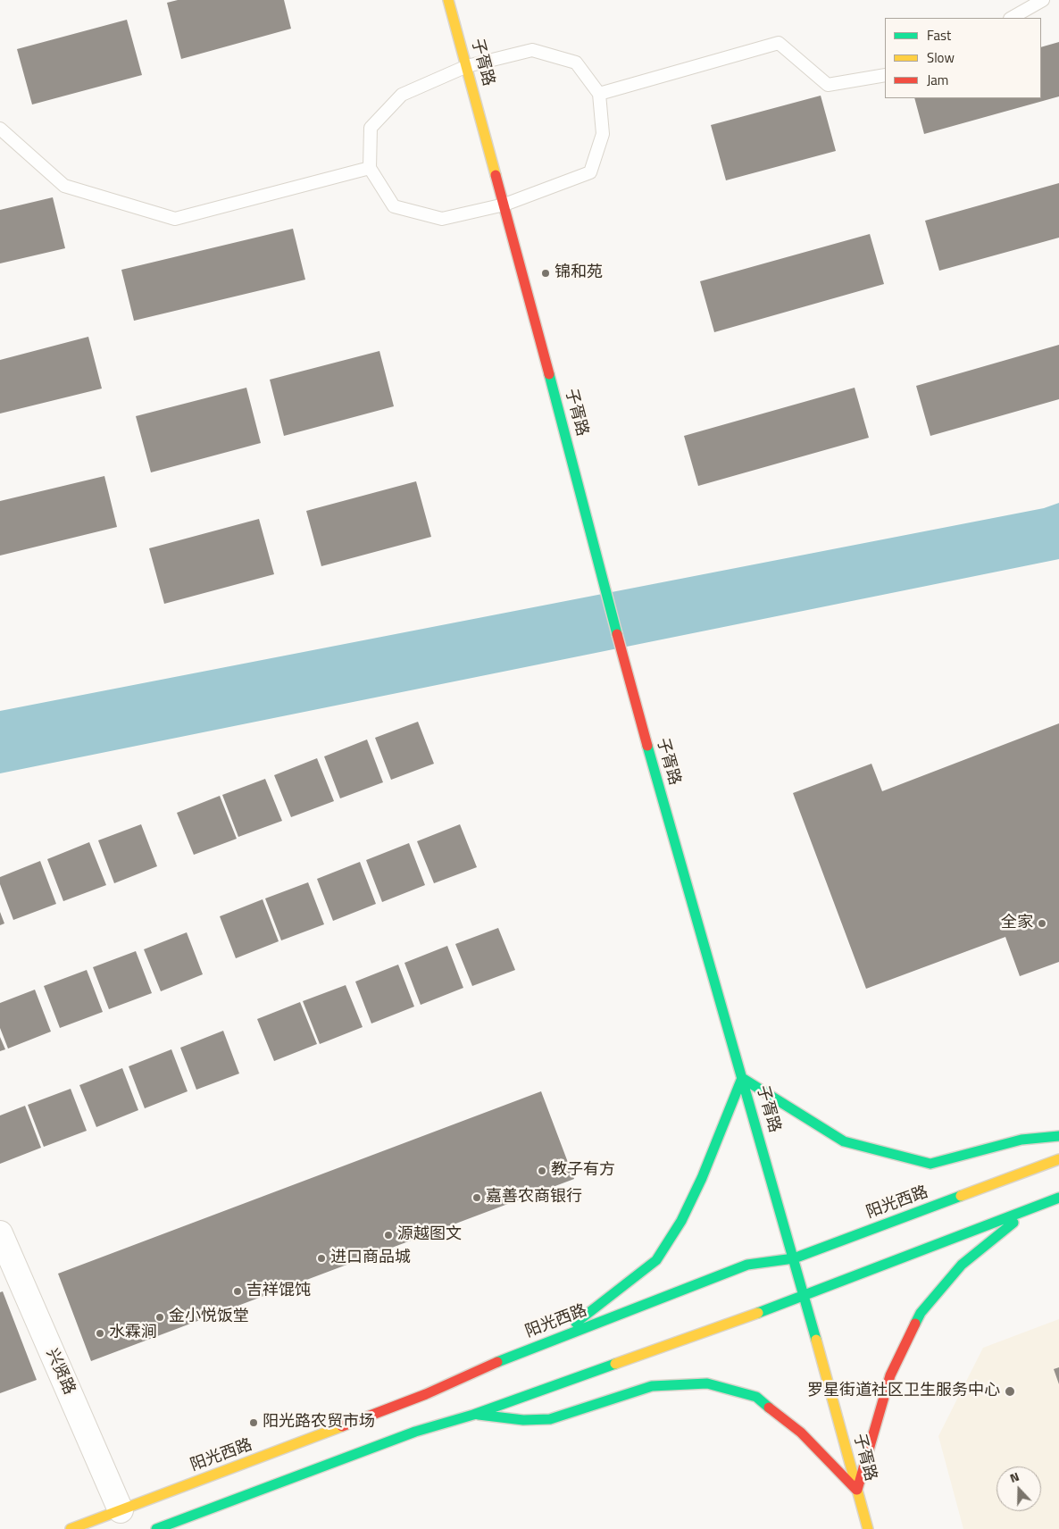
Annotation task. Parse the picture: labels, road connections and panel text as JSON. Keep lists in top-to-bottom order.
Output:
{
  "streets": {
    "street": ["子胥路", "阳光西路", "兴贤路"]
  },
  "crossings": [
    ["子胥路", "阳光西路"],
    ["阳光西路", "兴贤路"]
  ],
  "places": [
    "锦和苑",
    "全家",
    "教子有方",
    "嘉善农商银行",
    "源越图文",
    "进口商品城",
    "吉祥馄饨",
    "金小悦饭堂",
    "水霖涧",
    "罗星街道社区卫生服务中心",
    "阳光路农贸市场"
  ],
  "legend": ["Fast", "Slow", "Jam"],
  "north": "top"
}
